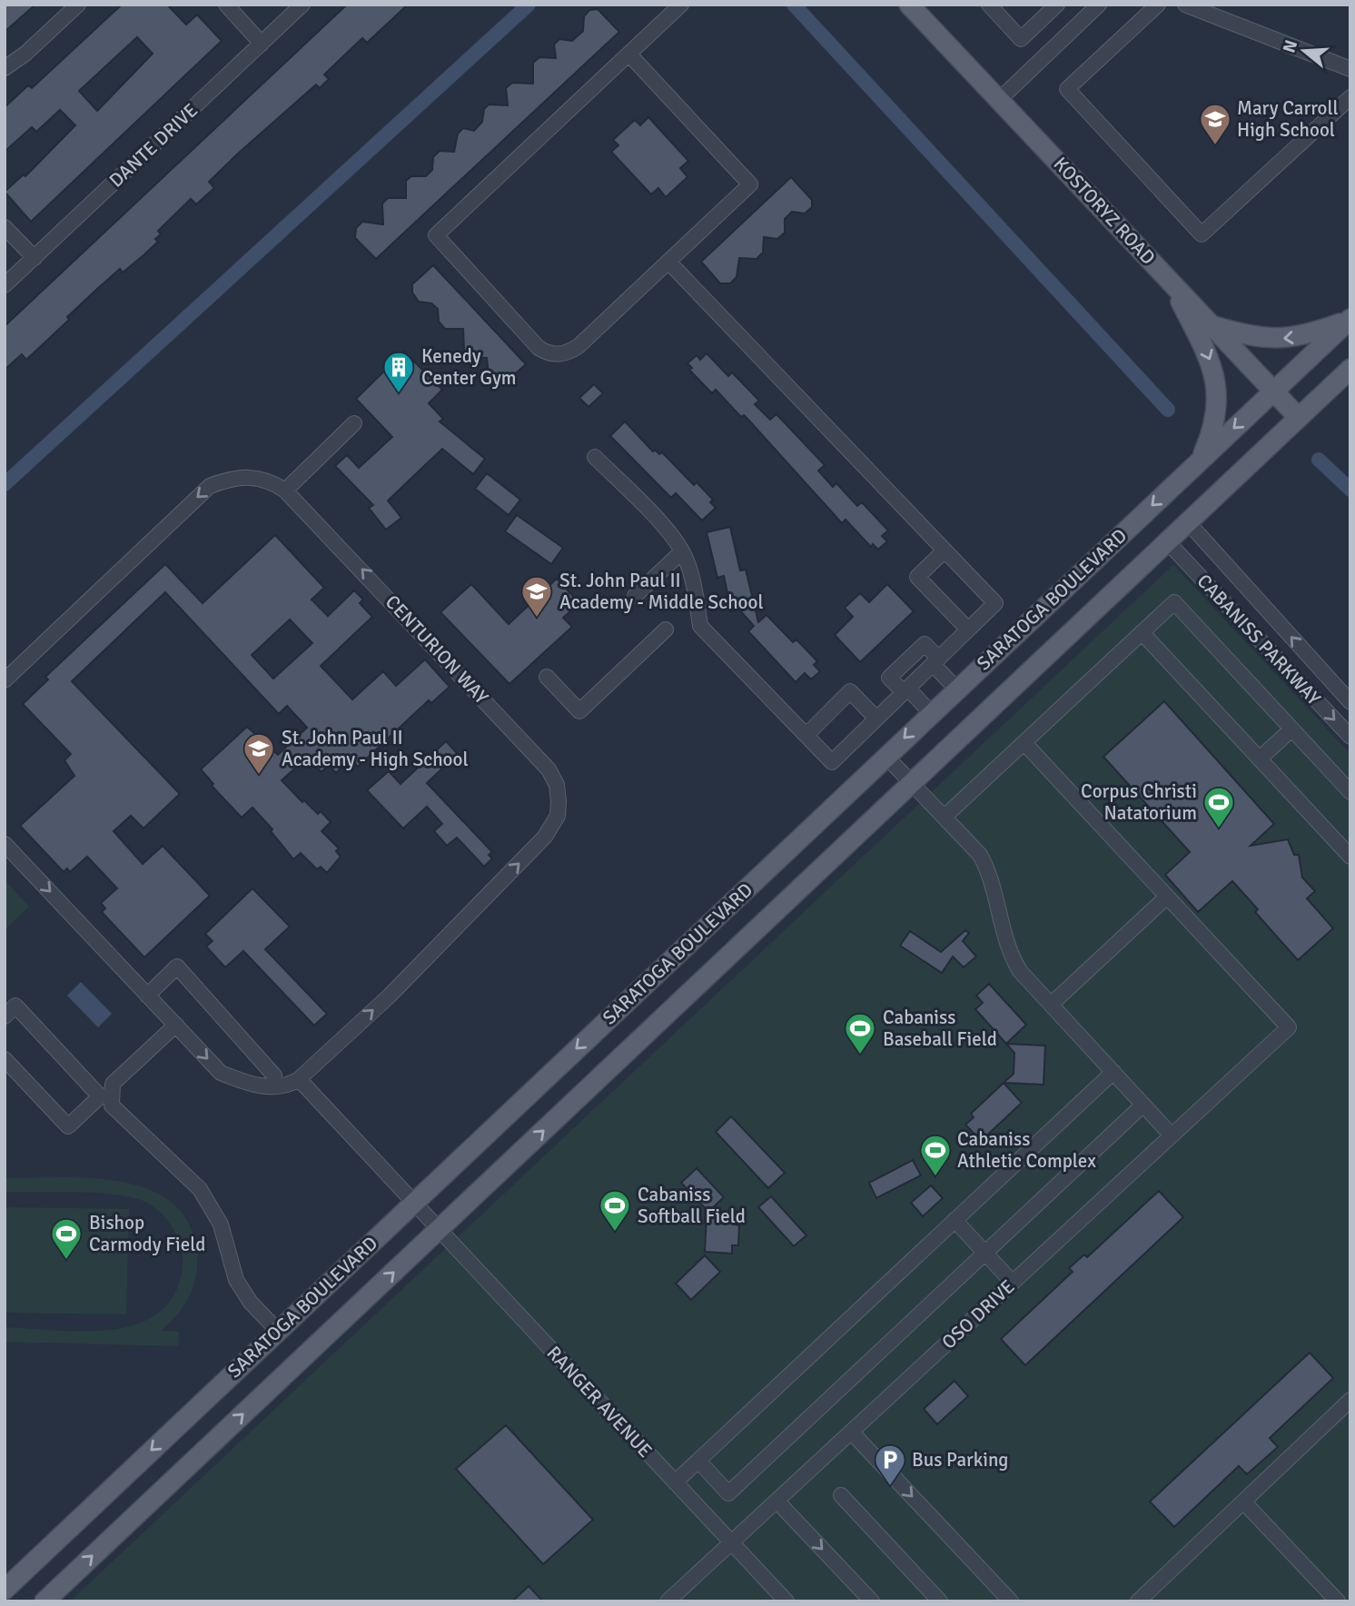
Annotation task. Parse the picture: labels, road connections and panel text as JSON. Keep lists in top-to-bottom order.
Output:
{
  "streets": {
    "main road": ["KOSTORYZ ROAD", "SARATOGA BOULEVARD"],
    "street": [
      "DANTE DRIVE",
      "CABANISS PARKWAY",
      "CENTURION WAY",
      "OSO DRIVE",
      "RANGER AVENUE"
    ]
  },
  "crossings": [
    ["KOSTORYZ ROAD", "SARATOGA BOULEVARD"],
    ["SARATOGA BOULEVARD", "CABANISS PARKWAY"],
    ["SARATOGA BOULEVARD", "RANGER AVENUE"],
    ["OSO DRIVE", "RANGER AVENUE"]
  ],
  "places": {
    "school or university": ["Mary Carroll High School", "St. John Paul II Academy - Middle School", "St. John Paul II Academy - High School"],
    "building": ["Kenedy Center Gym"],
    "sports": [
      "Corpus Christi Natatorium",
      "Cabaniss Baseball Field",
      "Cabaniss Athletic Complex",
      "Cabaniss Softball Field",
      "Bishop Carmody Field"
    ],
    "parking": ["Bus Parking"]
  },
  "north": "left"
}
